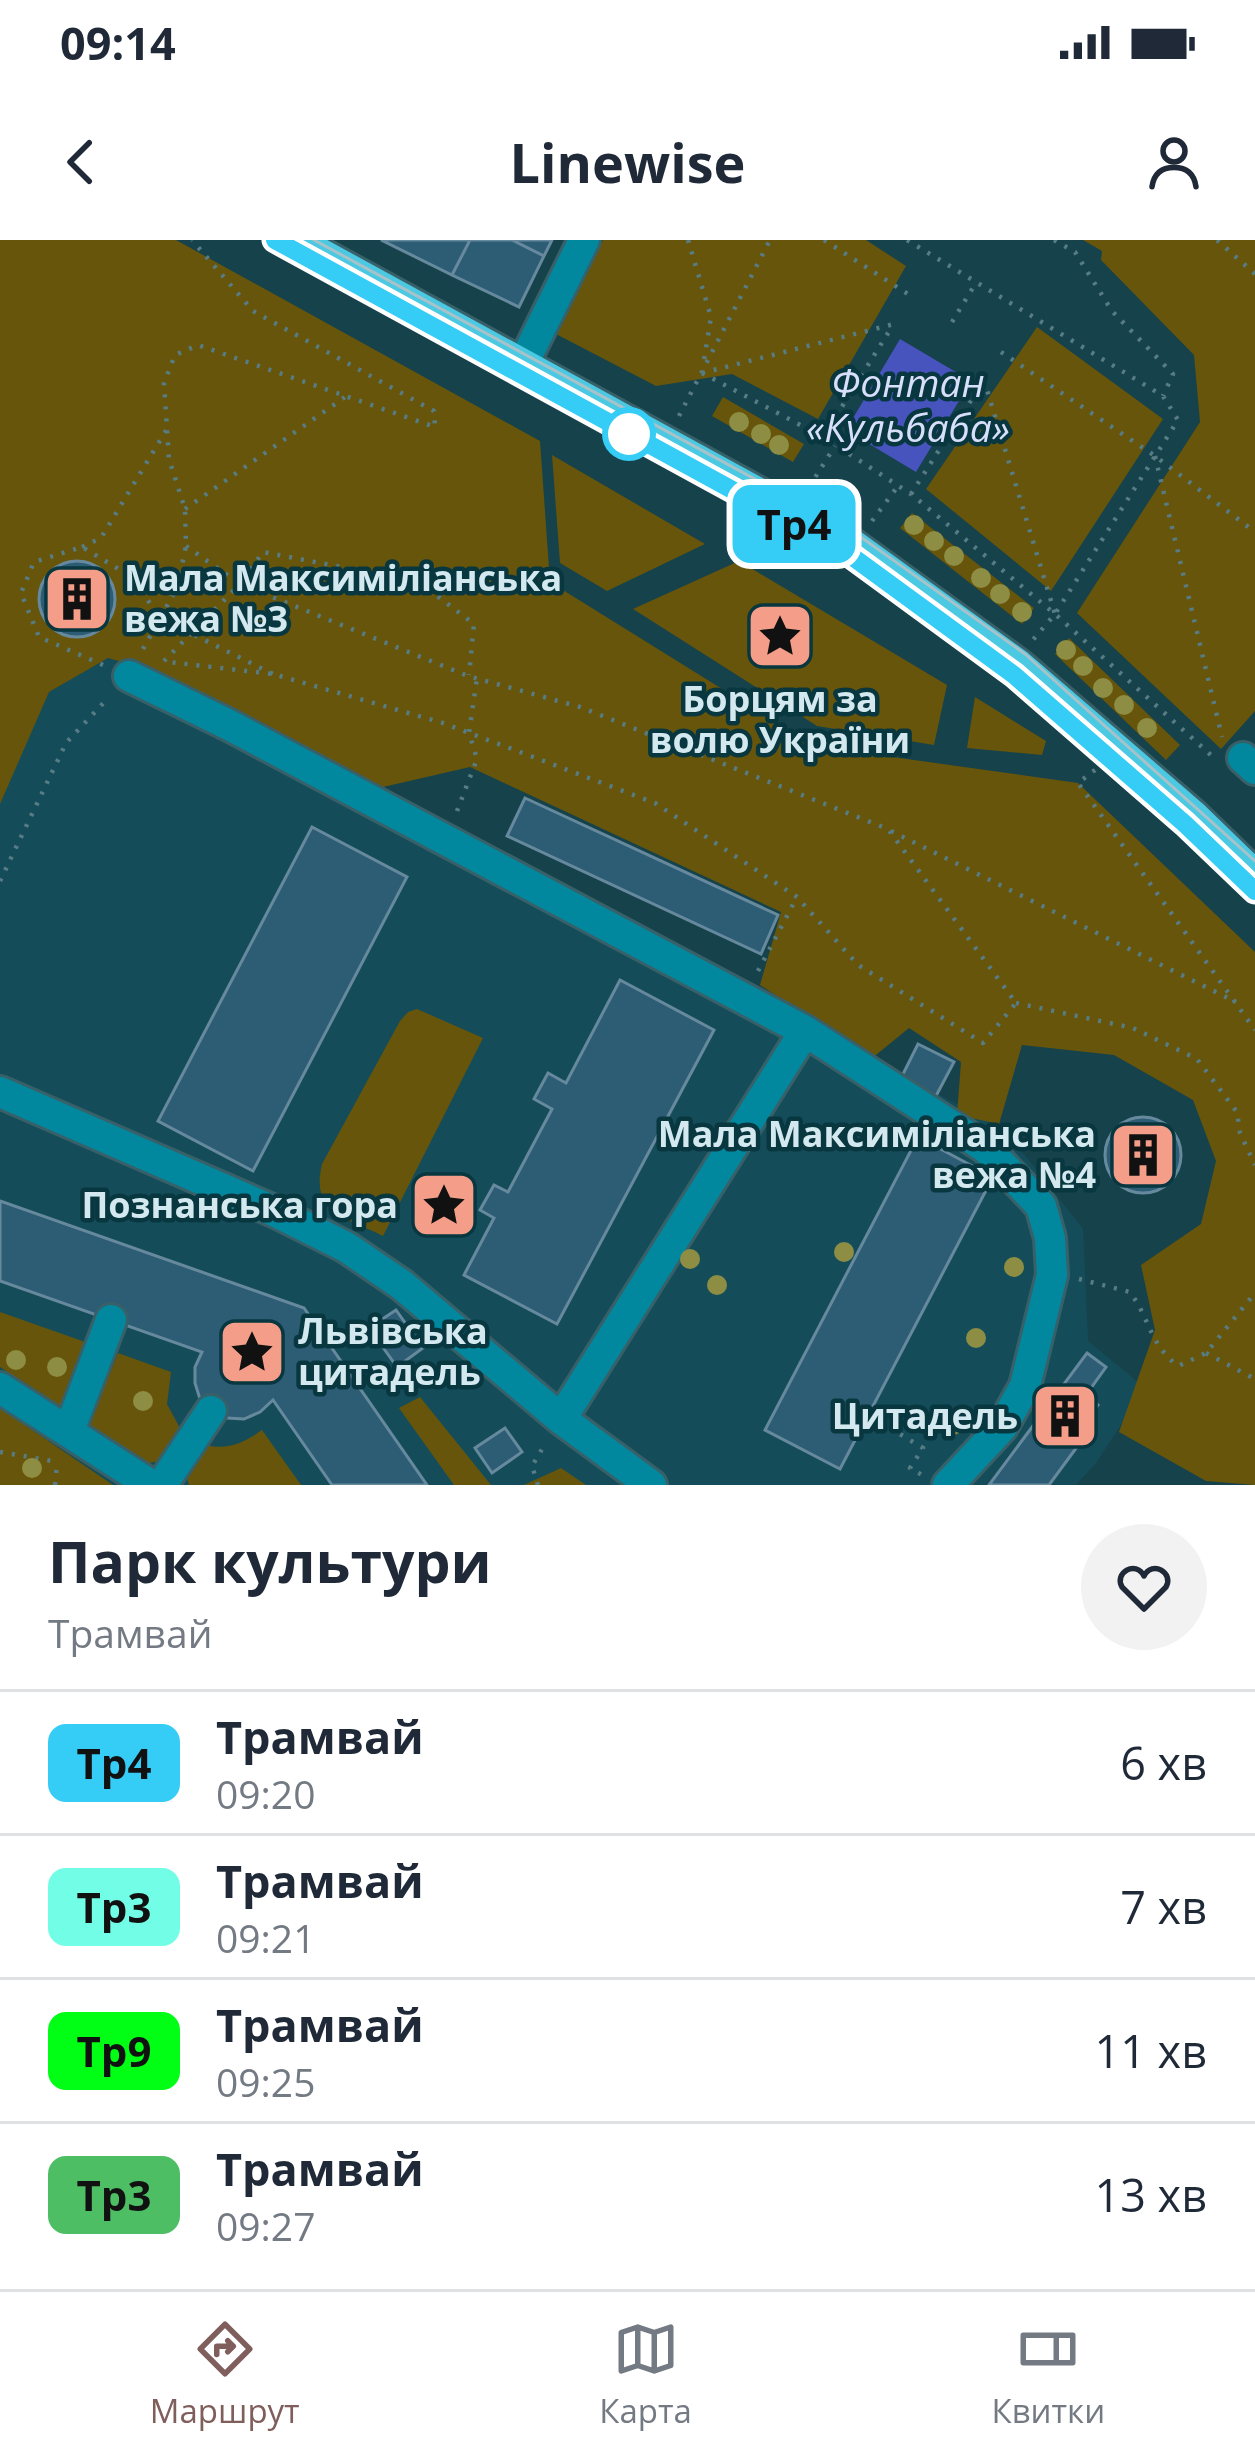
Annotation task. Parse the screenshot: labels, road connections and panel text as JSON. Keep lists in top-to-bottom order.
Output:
{
  "water": ["Фонтан «Кульбаба»"],
  "places": {
    "building": ["Мала Максиміліанська вежа №3", "Мала Максиміліанська вежа №4", "Цитадель"],
    "place": ["Борцям за волю України", "Познанська гора", "Львівська цитадель"]
  },
  "lines": ["tram line Тр4"],
  "page": {
    "status": "09:14",
    "header": "Linewise",
    "on_map": "Тр4",
    "heading": ["Парк культури", "Трамвай"],
    "list": [
      {
        "mark": "Тр4",
        "name": "Трамвай",
        "note": "09:20",
        "value": "6 хв"
      },
      {
        "mark": "Тр3",
        "name": "Трамвай",
        "note": "09:21",
        "value": "7 хв"
      },
      {
        "mark": "Тр9",
        "name": "Трамвай",
        "note": "09:25",
        "value": "11 хв"
      },
      {
        "mark": "Тр3",
        "name": "Трамвай",
        "note": "09:27",
        "value": "13 хв"
      }
    ],
    "tabs": ["Маршрут", "Карта", "Квитки"]
  }
}
